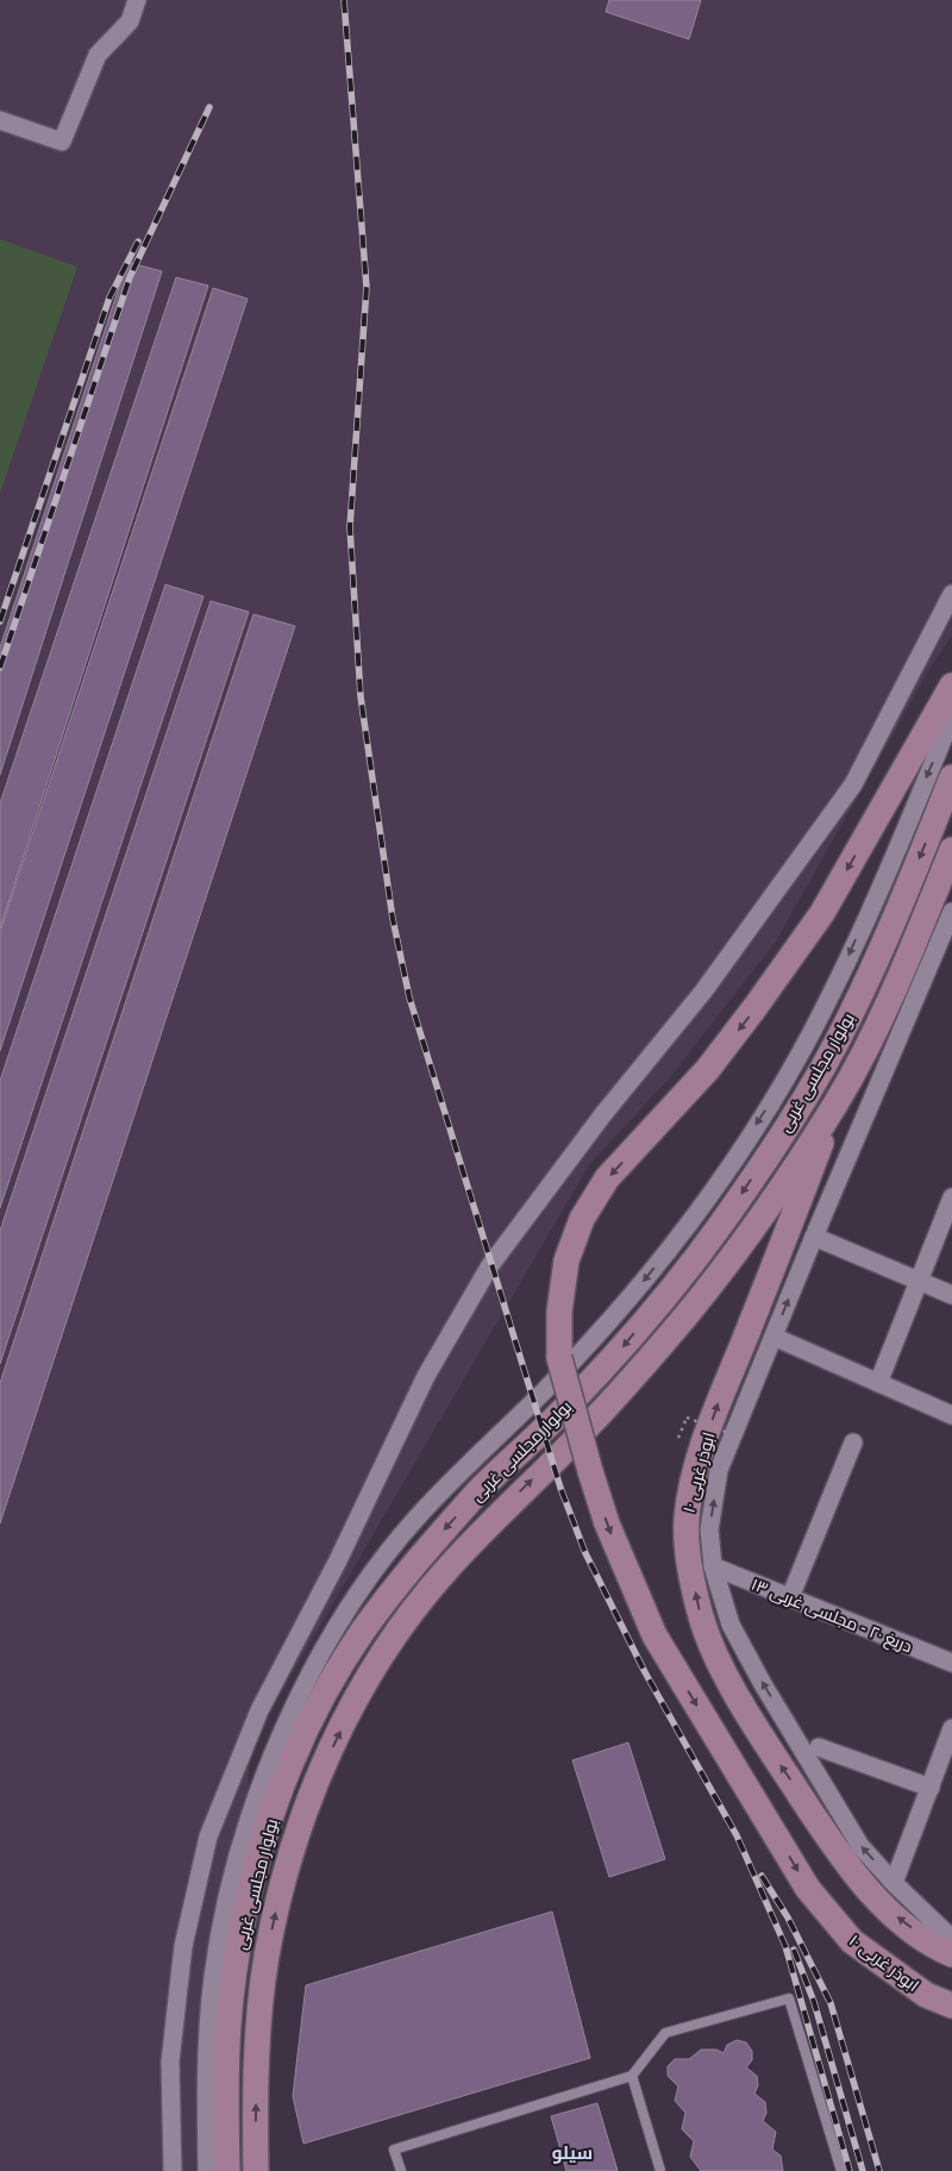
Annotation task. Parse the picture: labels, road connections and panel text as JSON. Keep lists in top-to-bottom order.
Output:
{
  "streets": {
    "main road": ["بولوار مجلسی غربی", "ابوذر غربی ۱۰"],
    "street": ["دریغ ۲۰ - مجلسی غربی ۱۳"]
  },
  "crossings": [
    ["بولوار مجلسی غربی", "ابوذر غربی ۱۰"]
  ],
  "districts": ["سیلو"]
}
